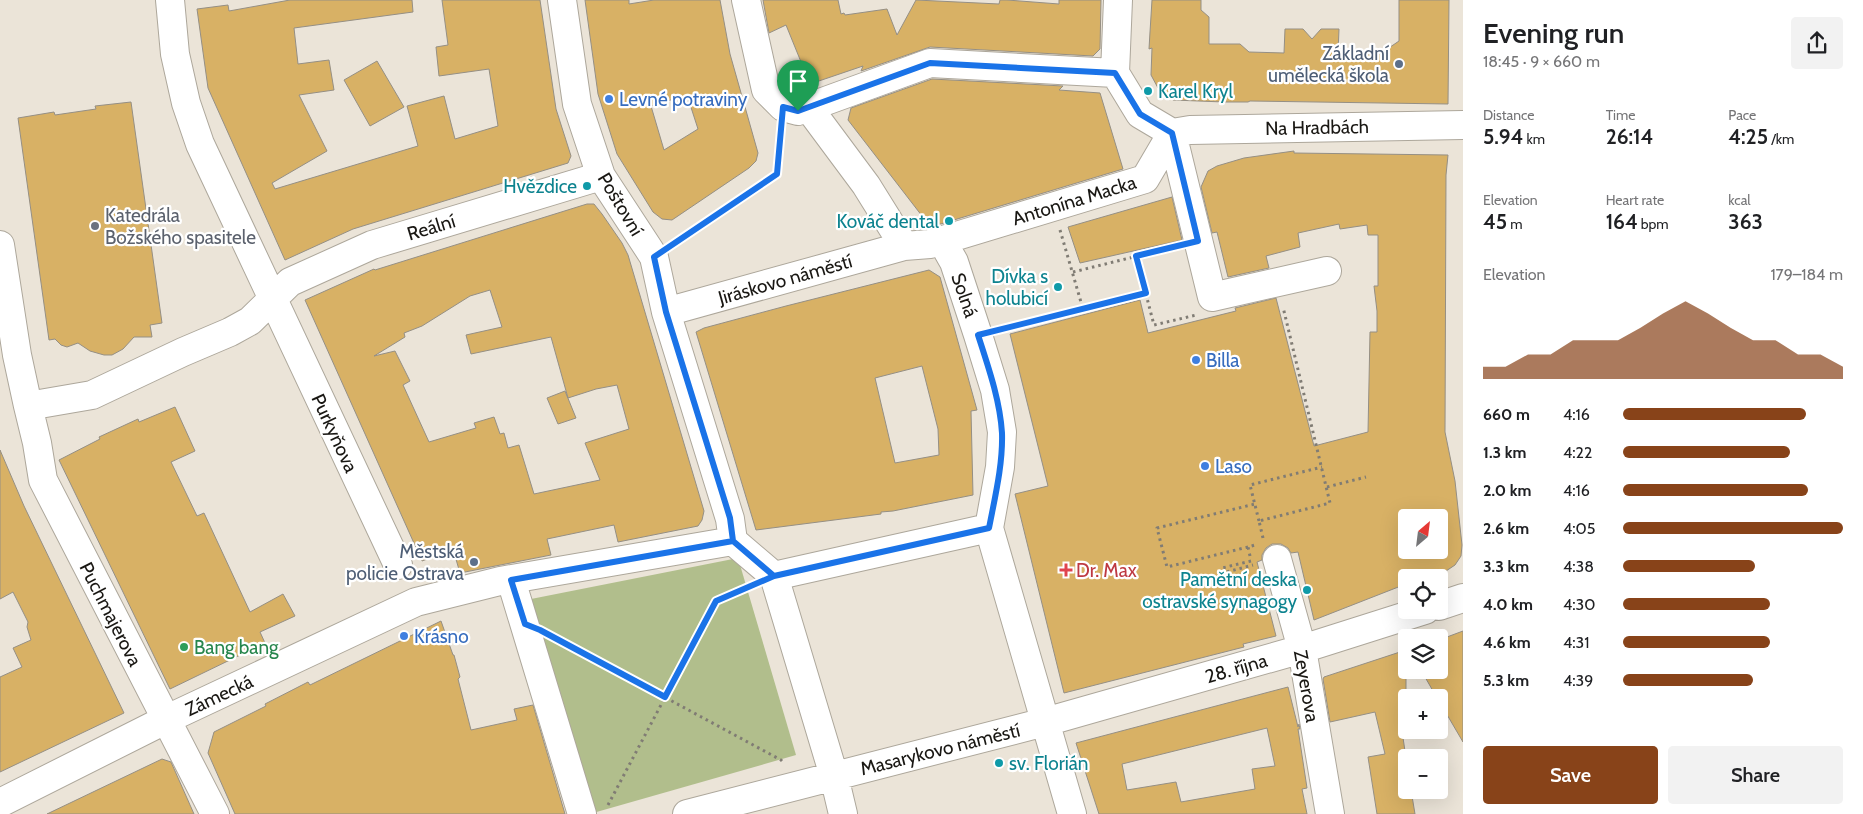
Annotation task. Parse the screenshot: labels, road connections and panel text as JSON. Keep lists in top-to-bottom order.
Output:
{
  "streets": {
    "street": [
      "Na Hradbách",
      "Antonína Macka",
      "Poštovní",
      "Reální",
      "Jiráskovo náměstí",
      "Solná",
      "Purkyňova",
      "Puchmajerova",
      "28. října",
      "Zeyerova",
      "Zámecká",
      "Masarykovo náměstí"
    ]
  },
  "crossings": [
    ["Na Hradbách", "Antonína Macka"],
    ["Antonína Macka", "Jiráskovo náměstí"],
    ["Antonína Macka", "Solná"],
    ["Poštovní", "Reální"],
    ["Poštovní", "Jiráskovo náměstí"],
    ["Reální", "Purkyňova"],
    ["Reální", "Puchmajerova"],
    ["Jiráskovo náměstí", "Solná"],
    ["Solná", "Masarykovo náměstí"],
    ["Puchmajerova", "Zámecká"],
    ["28. října", "Zeyerova"],
    ["28. října", "Masarykovo náměstí"]
  ],
  "places": {
    "other": [
      "Základní umělecká škola",
      "Karel Kryl",
      "Levné potraviny",
      "Hvězdice",
      "Kováč dental",
      "Katedrála Božského spasitele",
      "Dívka s holubicí",
      "Billa",
      "Laso",
      "Městská policie Ostrava",
      "Pamětní deska ostravské synagogy",
      "Krásno",
      "Bang bang",
      "sv. Florián"
    ],
    "health": ["Dr. Max"]
  },
  "north": "top right",
  "page": {
    "heading": ["Evening run", "18:45 · 9 × 660 m"],
    "stats": [
      ["Distance", "5.94 km"],
      ["Time", "26:14"],
      ["Pace", "4:25 /km"],
      ["Elevation", "45 m"],
      ["Heart rate", "164 bpm"],
      ["kcal", "363"]
    ],
    "chart": ["Elevation", "179–184 m"],
    "list": [
      {
        "name": "660 m",
        "note": "4:16"
      },
      {
        "name": "1.3 km",
        "note": "4:22"
      },
      {
        "name": "2.0 km",
        "note": "4:16"
      },
      {
        "name": "2.6 km",
        "note": "4:05"
      },
      {
        "name": "3.3 km",
        "note": "4:38"
      },
      {
        "name": "4.0 km",
        "note": "4:30"
      },
      {
        "name": "4.6 km",
        "note": "4:31"
      },
      {
        "name": "5.3 km",
        "note": "4:39"
      }
    ],
    "map_buttons": ["+", "−"],
    "buttons": ["Save", "Share"]
  }
}
